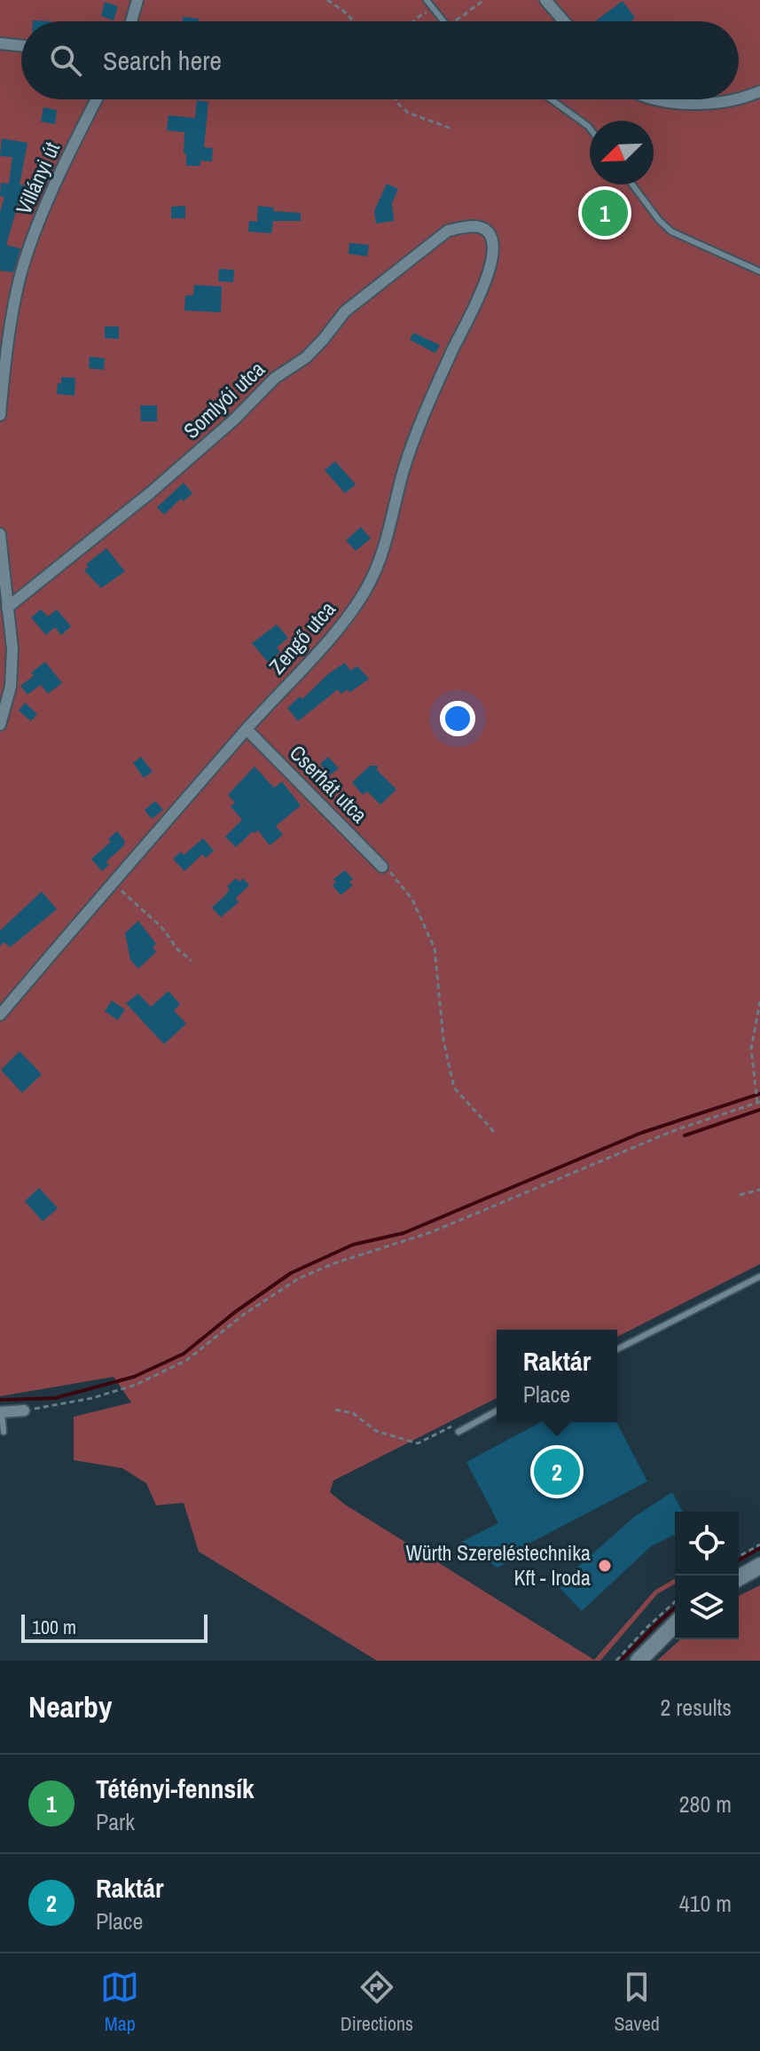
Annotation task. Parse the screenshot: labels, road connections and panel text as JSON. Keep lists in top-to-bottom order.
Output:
{
  "streets": {
    "street": [
      "Villányi út",
      "Somlyói utca",
      "Zengő utca",
      "Cserhát utca"
    ]
  },
  "crossings": [
    ["Somlyói utca", "Zengő utca"],
    ["Zengő utca", "Cserhát utca"]
  ],
  "places": ["Würth Szereléstechnika Kft - Iroda"],
  "scale_bar": "100 m",
  "north": "bottom left",
  "page": {
    "search": "Search here",
    "pins": ["1", "2"],
    "popup": ["Raktár", "Place"],
    "scale": "100 m",
    "heading": ["Nearby", "2 results"],
    "list": [
      {
        "mark": "1",
        "name": "Tétényi-fennsík",
        "note": "Park",
        "value": "280 m"
      },
      {
        "mark": "2",
        "name": "Raktár",
        "note": "Place",
        "value": "410 m"
      }
    ],
    "nav": ["Map", "Directions", "Saved"]
  }
}
